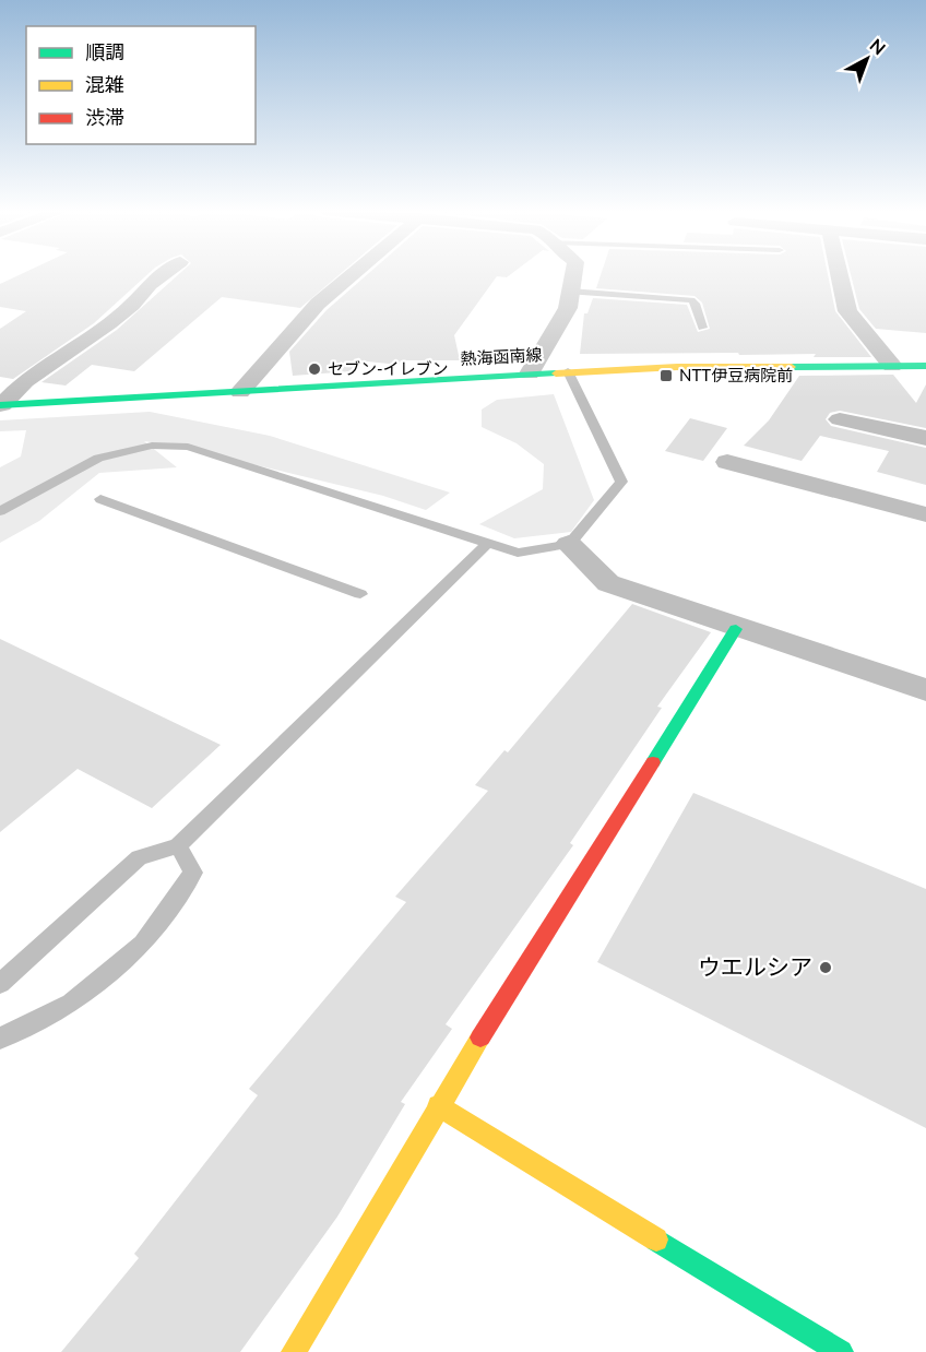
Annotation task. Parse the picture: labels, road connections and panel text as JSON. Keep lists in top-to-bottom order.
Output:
{
  "streets": {
    "main road": ["熱海函南線"]
  },
  "places": {
    "other": ["セブン-イレブン", "ウエルシア"],
    "transit": ["NTT伊豆病院前"]
  },
  "legend": ["順調", "混雑", "渋滞"],
  "north": "top right"
}
